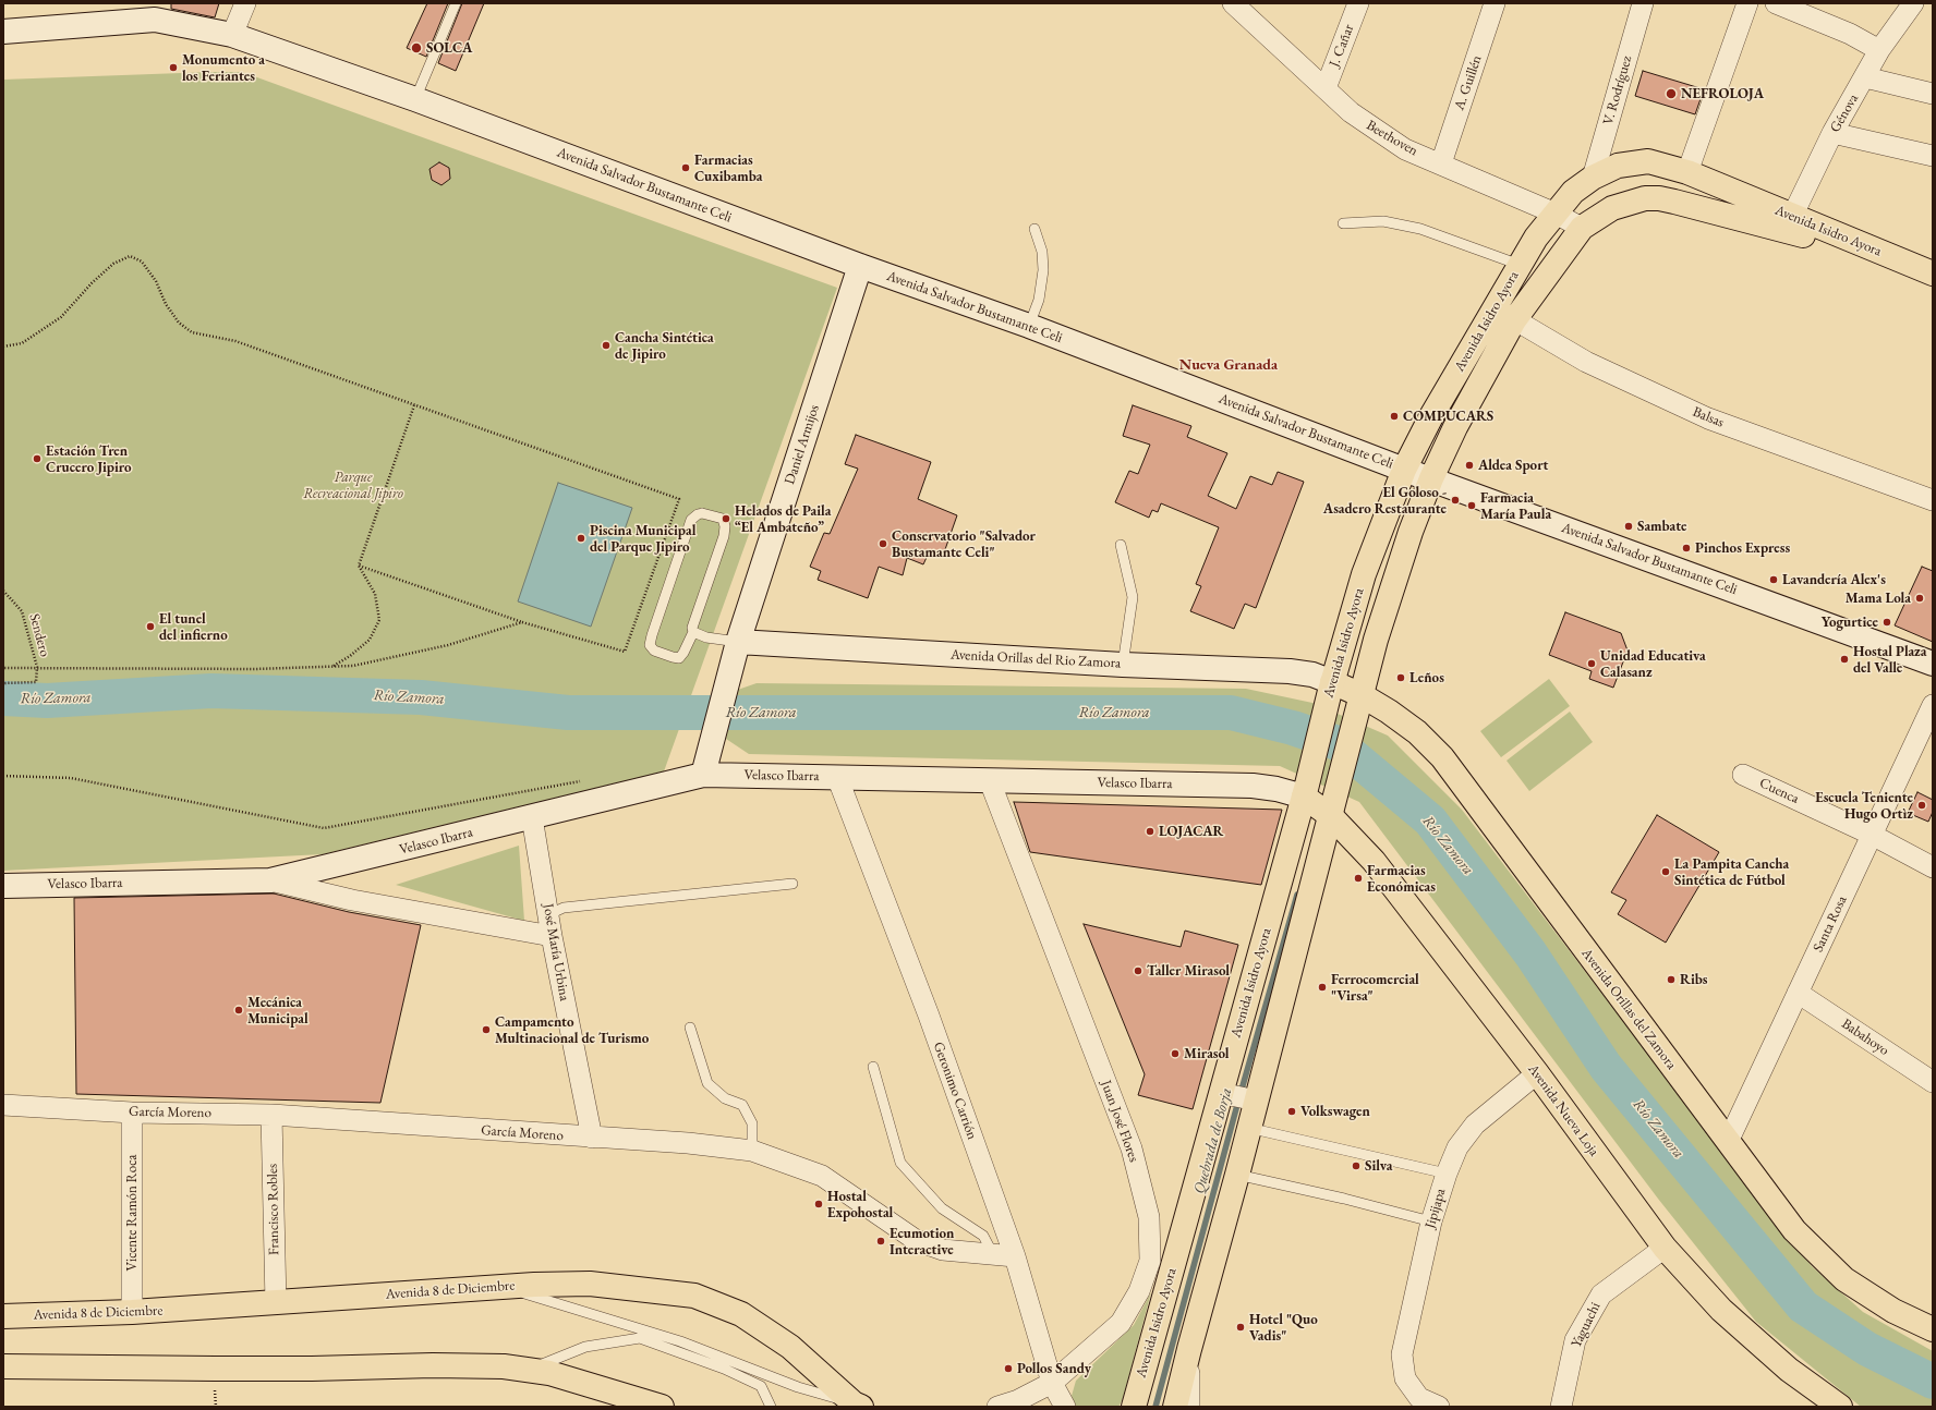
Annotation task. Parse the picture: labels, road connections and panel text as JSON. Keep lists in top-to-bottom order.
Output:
{
  "streets": {
    "main road": [
      "Avenida Salvador Bustamante Celi",
      "Avenida Isidro Ayora",
      "Daniel Armijos",
      "Avenida Orillas del Rio Zamora",
      "Velasco Ibarra",
      "Avenida Orillas del Zamora",
      "Avenida Nueva Loja",
      "Avenida 8 de Diciembre"
    ],
    "street": [
      "J. Cañar",
      "A. Guillén",
      "V. Rodríguez",
      "Génova",
      "Beethoven",
      "Balsas",
      "Cuenca",
      "Santa Rosa",
      "José María Urbina",
      "Babahoyo",
      "Geronimo Carrión",
      "García Moreno",
      "Juan José Flores",
      "Jipijapa",
      "Francisco Robles",
      "Vicente Ramón Roca",
      "Yaguachi"
    ],
    "path": ["Sendero"]
  },
  "crossings": [
    ["J. Cañar", "Beethoven"],
    ["A. Guillén", "Beethoven"],
    ["V. Rodríguez", "Avenida Isidro Ayora"],
    ["Génova", "Avenida Isidro Ayora"],
    ["Beethoven", "Avenida Isidro Ayora"],
    ["Avenida Salvador Bustamante Celi", "Avenida Isidro Ayora"],
    ["Avenida Salvador Bustamante Celi", "Daniel Armijos"],
    ["Avenida Isidro Ayora", "Balsas"],
    ["Avenida Isidro Ayora", "Avenida Orillas del Rio Zamora"],
    ["Avenida Isidro Ayora", "Velasco Ibarra"],
    ["Avenida Isidro Ayora", "Avenida Orillas del Zamora"],
    ["Avenida Isidro Ayora", "Avenida Nueva Loja"],
    ["Daniel Armijos", "Avenida Orillas del Rio Zamora"],
    ["Daniel Armijos", "Velasco Ibarra"],
    ["Avenida Orillas del Rio Zamora", "Avenida Orillas del Zamora"],
    ["Velasco Ibarra", "José María Urbina"],
    ["Velasco Ibarra", "Geronimo Carrión"],
    ["Velasco Ibarra", "Avenida Nueva Loja"],
    ["Velasco Ibarra", "Juan José Flores"],
    ["Cuenca", "Santa Rosa"],
    ["Santa Rosa", "Avenida Orillas del Zamora"],
    ["Santa Rosa", "Babahoyo"],
    ["José María Urbina", "García Moreno"],
    ["Geronimo Carrión", "García Moreno"],
    ["Geronimo Carrión", "Juan José Flores"],
    ["Avenida Nueva Loja", "Jipijapa"],
    ["Avenida Nueva Loja", "Yaguachi"],
    ["García Moreno", "Francisco Robles"],
    ["García Moreno", "Vicente Ramón Roca"],
    ["Francisco Robles", "Avenida 8 de Diciembre"],
    ["Vicente Ramón Roca", "Avenida 8 de Diciembre"]
  ],
  "districts": ["Nueva Granada"],
  "water": ["Río Zamora", "Quebrada de Borja"],
  "parks": ["Parque Recreacional Jipiro"],
  "places": [
    "SOLCA",
    "Monumento a los Feriantes",
    "NEFROLOJA",
    "Farmacias Cuxibamba",
    "Cancha Sintética de Jipiro",
    "COMPUCARS",
    "Estación Tren Crucero Jipiro",
    "Aldea Sport",
    "El Goloso - Asadero Restaurante",
    "Farmacia María Paula",
    "Helados de Paila “El Ambateño”",
    "Sambate",
    "Piscina Municipal del Parque Jipiro",
    "Conservatorio \"Salvador Bustamante Celi\"",
    "Pinchos Express",
    "Lavandería Alex's",
    "Mama Lola",
    "Yogurtice",
    "El tunel del infierno",
    "Hostal Plaza del Valle",
    "Unidad Educativa Calasanz",
    "Leños",
    "Escuela Teniente Hugo Ortìz",
    "LOJACAR",
    "La Pampita Cancha Sintética de Fútbol",
    "Farmacias Económicas",
    "Taller Mirasol",
    "Ribs",
    "Ferrocomercial \"Virsa\"",
    "Mecánica Municipal",
    "Campamento Multinacional de Turismo",
    "Mirasol",
    "Volkswagen",
    "Silva",
    "Hostal Expohostal",
    "Ecumotion Interactive",
    "Hotel \"Quo Vadis\"",
    "Pollos Sandy"
  ]
}
